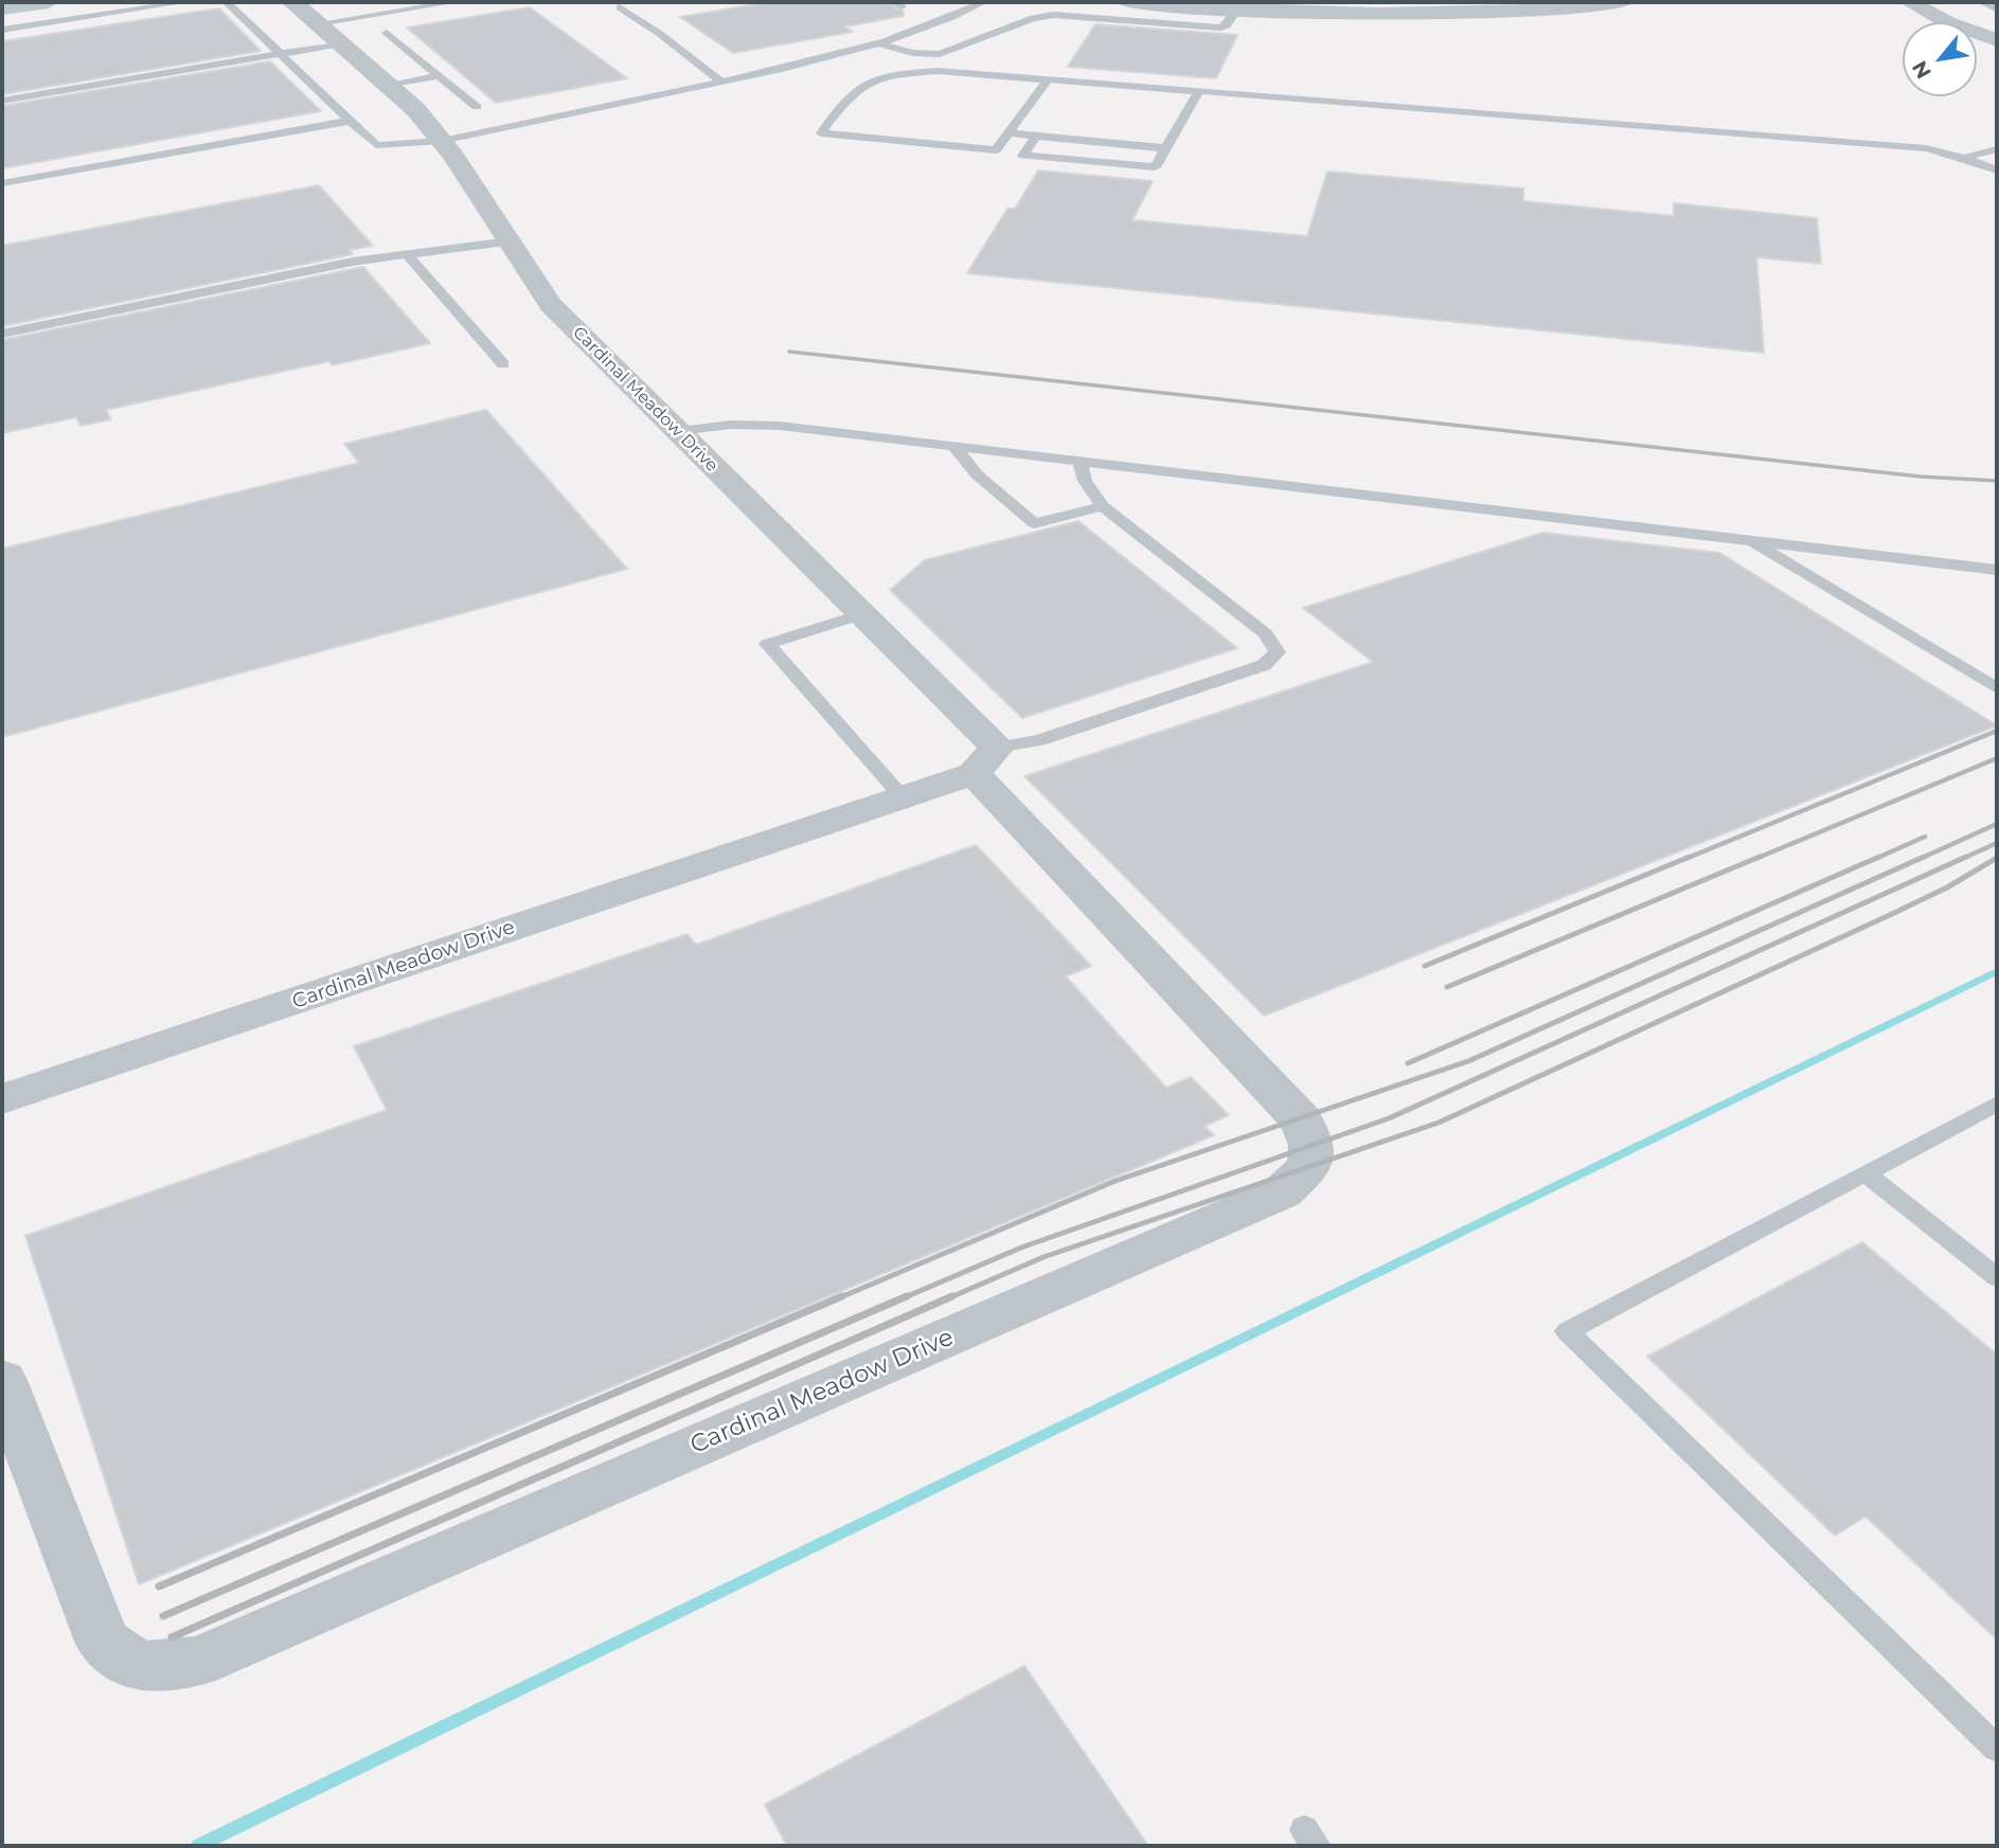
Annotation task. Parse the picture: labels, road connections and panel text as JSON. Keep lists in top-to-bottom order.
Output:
{
  "streets": {
    "street": ["Cardinal Meadow Drive"]
  },
  "north": "bottom left"
}
